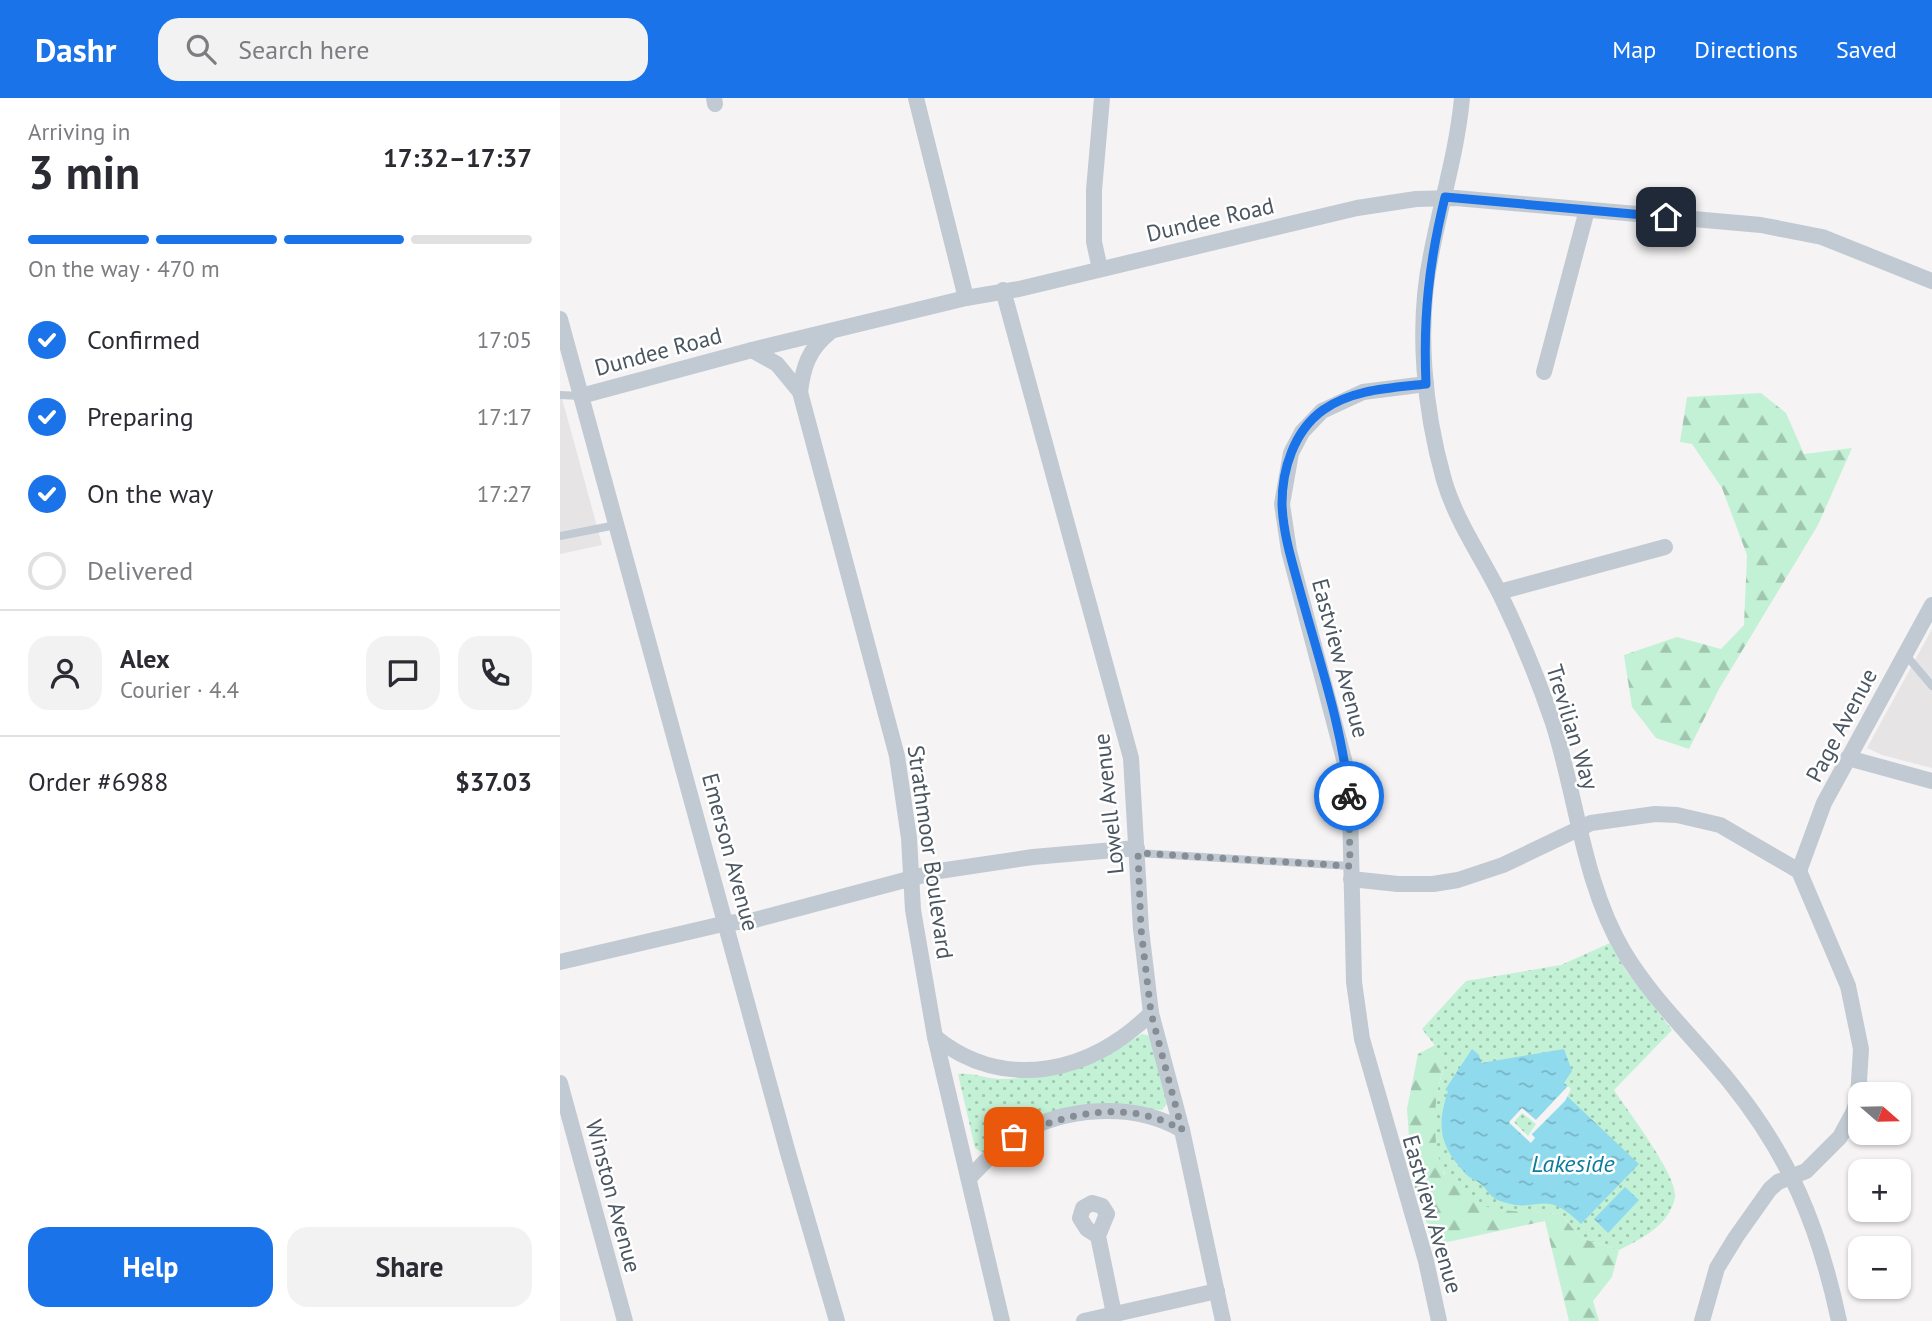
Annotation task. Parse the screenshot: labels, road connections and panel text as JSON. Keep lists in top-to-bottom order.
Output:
{
  "streets": {
    "street": [
      "Dundee Road",
      "Eastview Avenue",
      "Page Avenue",
      "Trevilian Way",
      "Lowell Avenue",
      "Emerson Avenue",
      "Strathmoor Boulevard",
      "Winston Avenue"
    ]
  },
  "crossings": [
    ["Dundee Road", "Trevilian Way"],
    ["Dundee Road", "Lowell Avenue"],
    ["Dundee Road", "Emerson Avenue"],
    ["Dundee Road", "Strathmoor Boulevard"],
    ["Eastview Avenue", "Trevilian Way"]
  ],
  "water": ["Lakeside"],
  "north": "right",
  "page": {
    "header": "Dashr",
    "search": "Search here",
    "nav": ["Map", "Directions", "Saved"],
    "heading": ["3 min", "Arriving in", "17:32–17:37"],
    "panel": [
      "Alex",
      "Courier · 4.4",
      "Order #6988",
      "$37.03"
    ],
    "bar": "On the way · 470 m",
    "list": [
      ["Confirmed", "17:05"],
      ["Preparing", "17:17"],
      ["On the way", "17:27"],
      "Delivered"
    ],
    "map_buttons": ["+", "−"],
    "buttons": ["Help", "Share"]
  }
}
